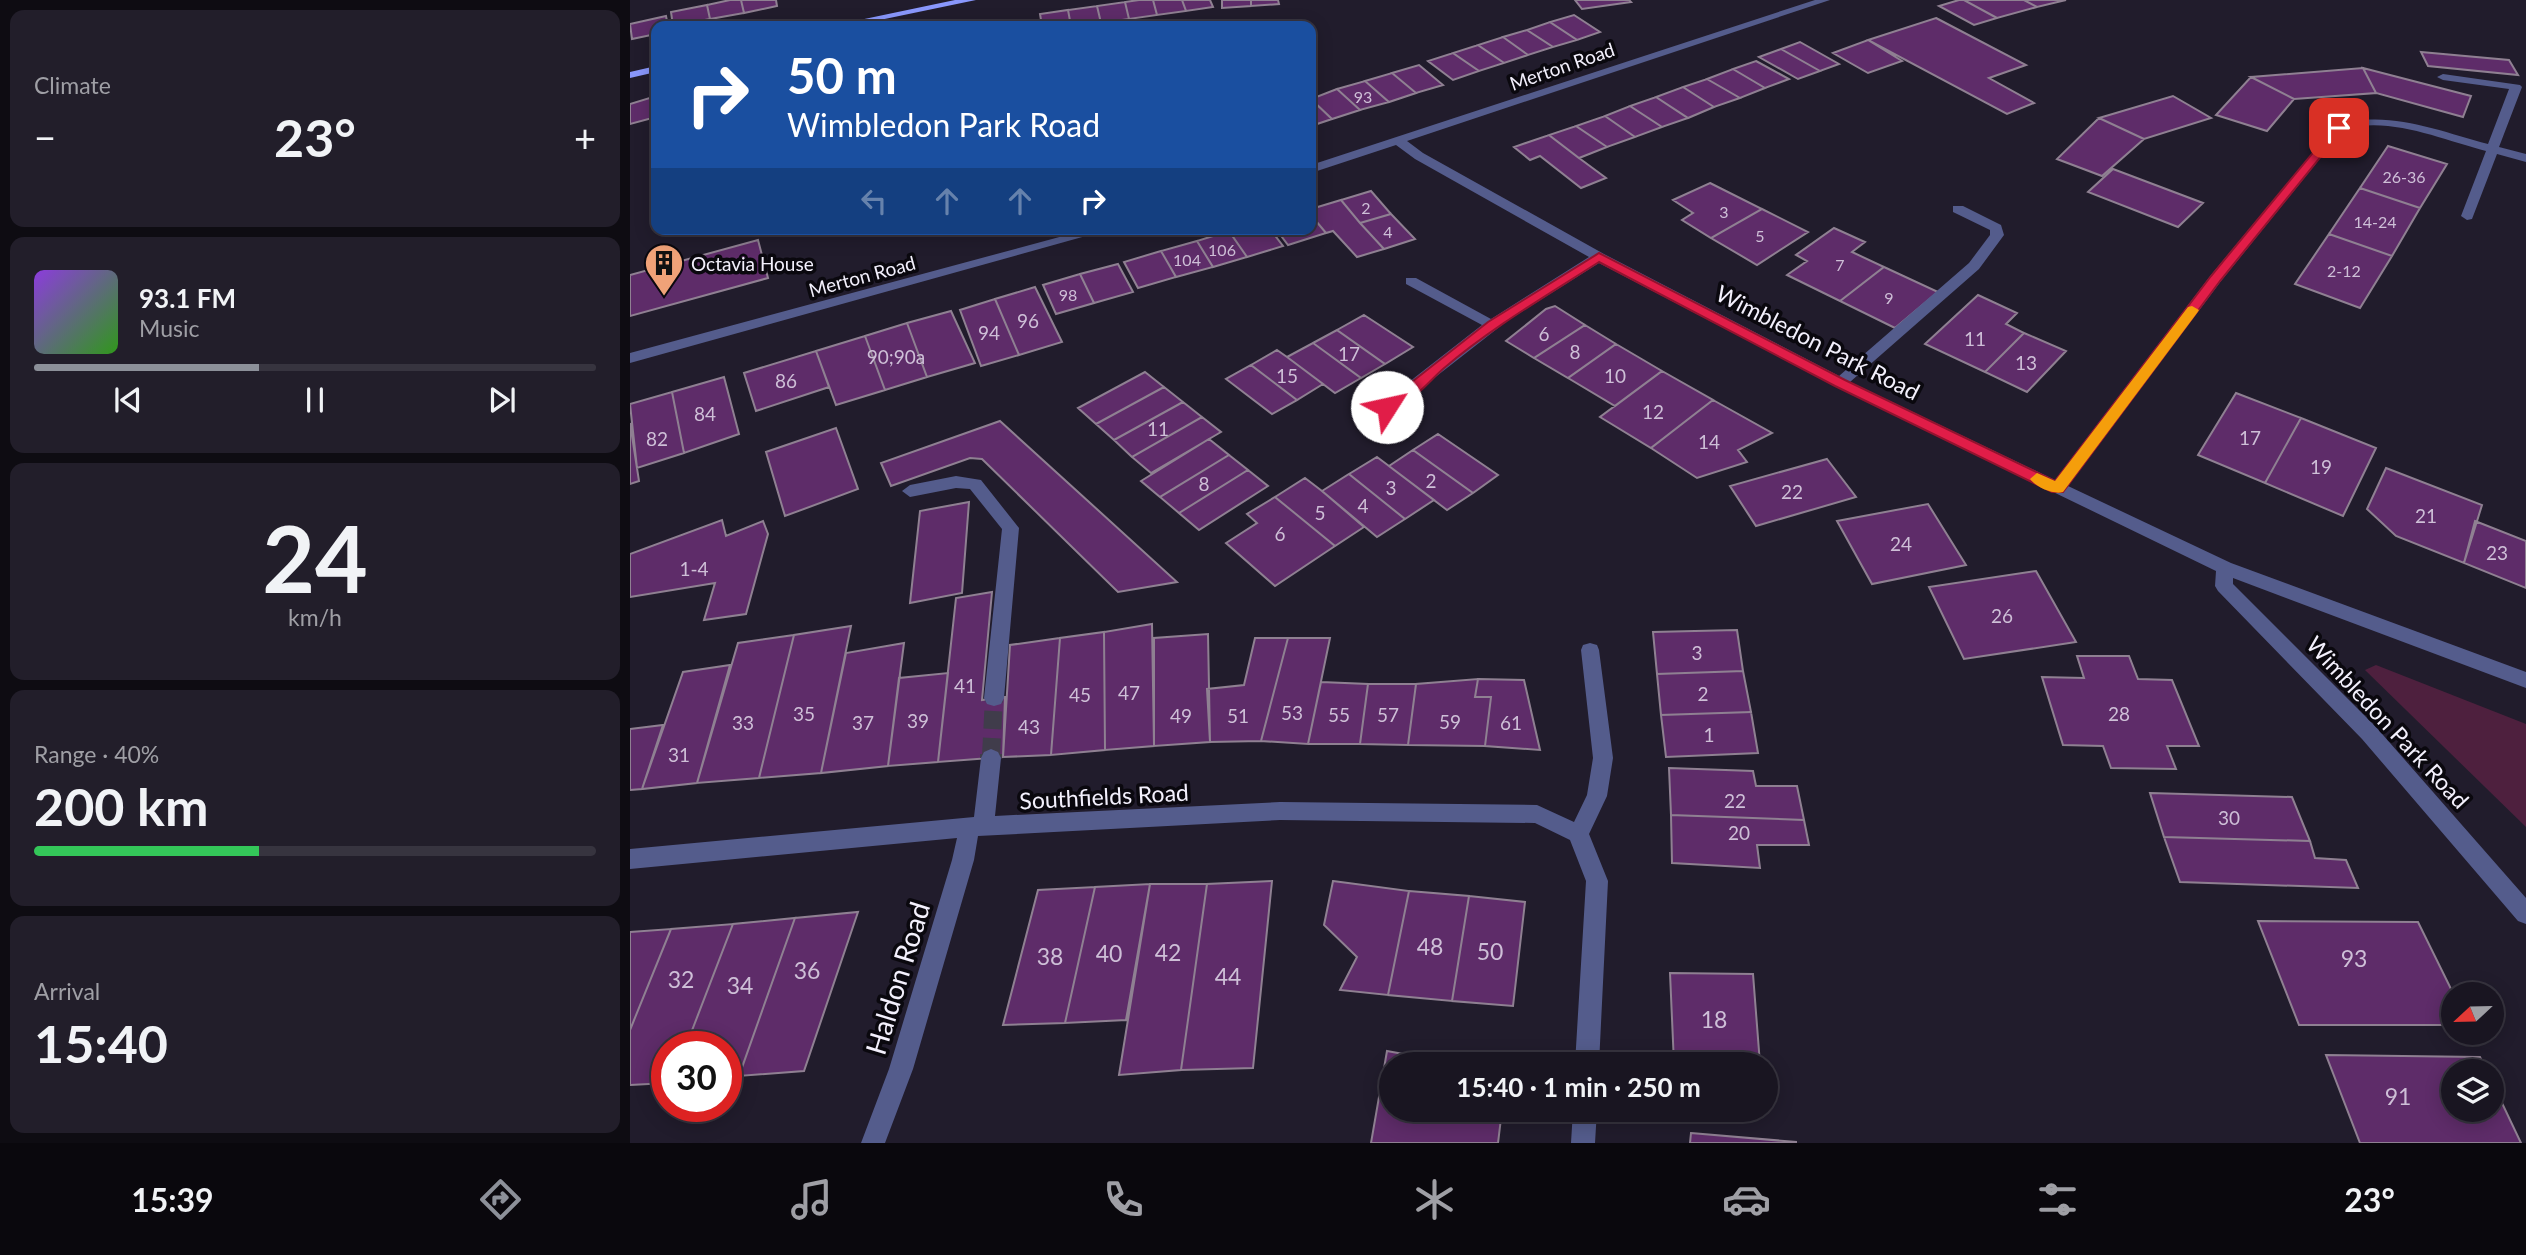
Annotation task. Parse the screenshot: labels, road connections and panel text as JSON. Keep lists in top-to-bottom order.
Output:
{
  "streets": {
    "street": [
      "Merton Road",
      "Wimbledon Park Road",
      "Southfields Road",
      "Haldon Road"
    ]
  },
  "crossings": [
    ["Merton Road", "Wimbledon Park Road"],
    ["Southfields Road", "Haldon Road"]
  ],
  "places": {
    "building": ["Octavia House"]
  },
  "house_numbers": [
    "93",
    "26-36",
    "2",
    "3",
    "14-24",
    "4",
    "5",
    "106",
    "104",
    "7",
    "2-12",
    "98",
    "9",
    "96",
    "94",
    "6",
    "11",
    "8",
    "17",
    "90;90a",
    "13",
    "15",
    "10",
    "86",
    "12",
    "84",
    "11",
    "17",
    "82",
    "14",
    "19",
    "2",
    "8",
    "3",
    "22",
    "4",
    "5",
    "21",
    "6",
    "24",
    "23",
    "1-4",
    "26",
    "3",
    "41",
    "47",
    "2",
    "45",
    "53",
    "35",
    "28",
    "55",
    "57",
    "49",
    "51",
    "39",
    "59",
    "33",
    "37",
    "61",
    "43",
    "1",
    "31",
    "22",
    "30",
    "20",
    "48",
    "50",
    "42",
    "40",
    "38",
    "93",
    "36",
    "44",
    "32",
    "34",
    "18",
    "91"
  ],
  "north": "left",
  "page": {
    "tile": [
      "Climate",
      ["24", "km/h"],
      ["Range · 40%", "200 km"],
      ["Arrival", "15:40"]
    ],
    "turn": ["50 m", "Wimbledon Park Road"],
    "heat": ["−", "23°", "+"],
    "song": ["93.1 FM", "Music"],
    "limit": "30",
    "trip": "15:40 · 1 min · 250 m",
    "tabs": ["15:39", "23°"]
  }
}
